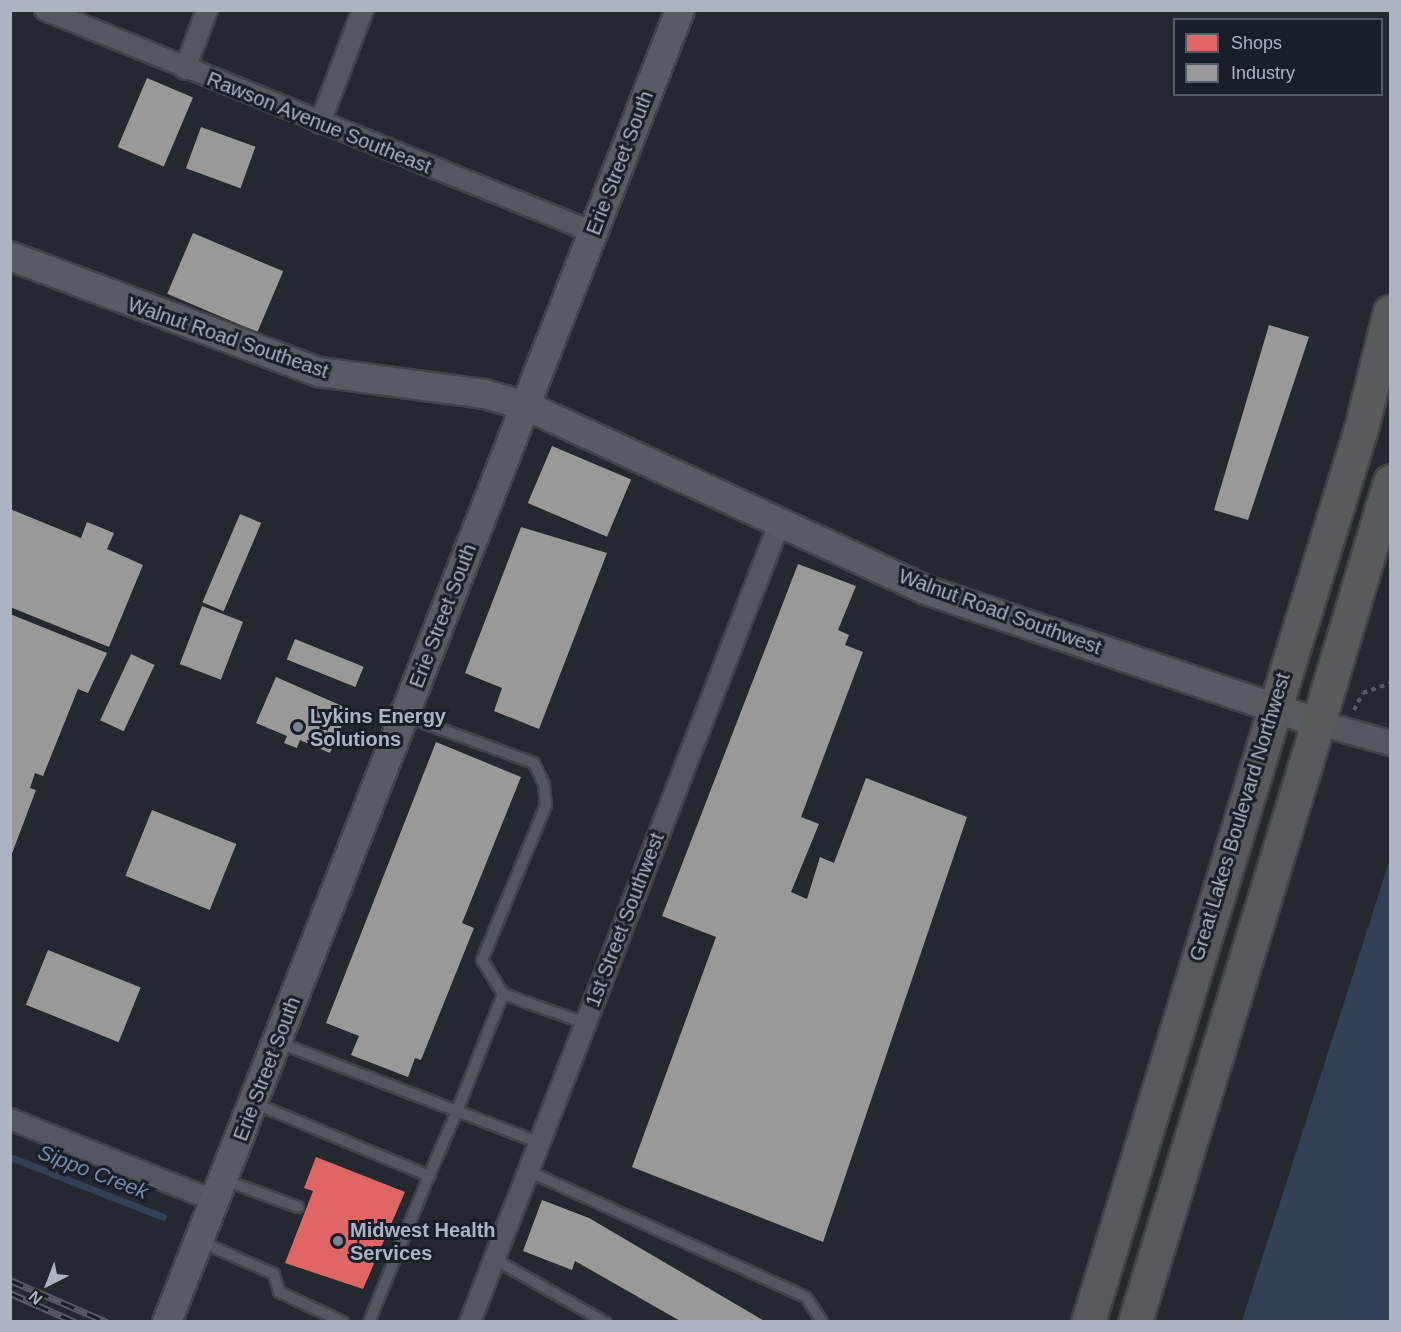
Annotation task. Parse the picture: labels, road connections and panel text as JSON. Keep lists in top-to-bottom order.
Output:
{
  "streets": {
    "highway": ["Great Lakes Boulevard Northwest"],
    "main road": ["Erie Street South", "Walnut Road Southeast", "Walnut Road Southwest"],
    "street": ["Rawson Avenue Southeast", "1st Street Southwest"]
  },
  "crossings": [
    ["Rawson Avenue Southeast", "Erie Street South"],
    ["Erie Street South", "Walnut Road Southeast"],
    ["Erie Street South", "Walnut Road Southwest"],
    ["Walnut Road Southeast", "Walnut Road Southwest"],
    ["Walnut Road Southwest", "Great Lakes Boulevard Northwest"],
    ["Walnut Road Southwest", "1st Street Southwest"]
  ],
  "water": ["Sippo Creek"],
  "places": ["Lykins Energy Solutions", "Midwest Health Services"],
  "legend": ["Shops", "Industry"],
  "north": "bottom left"
}
